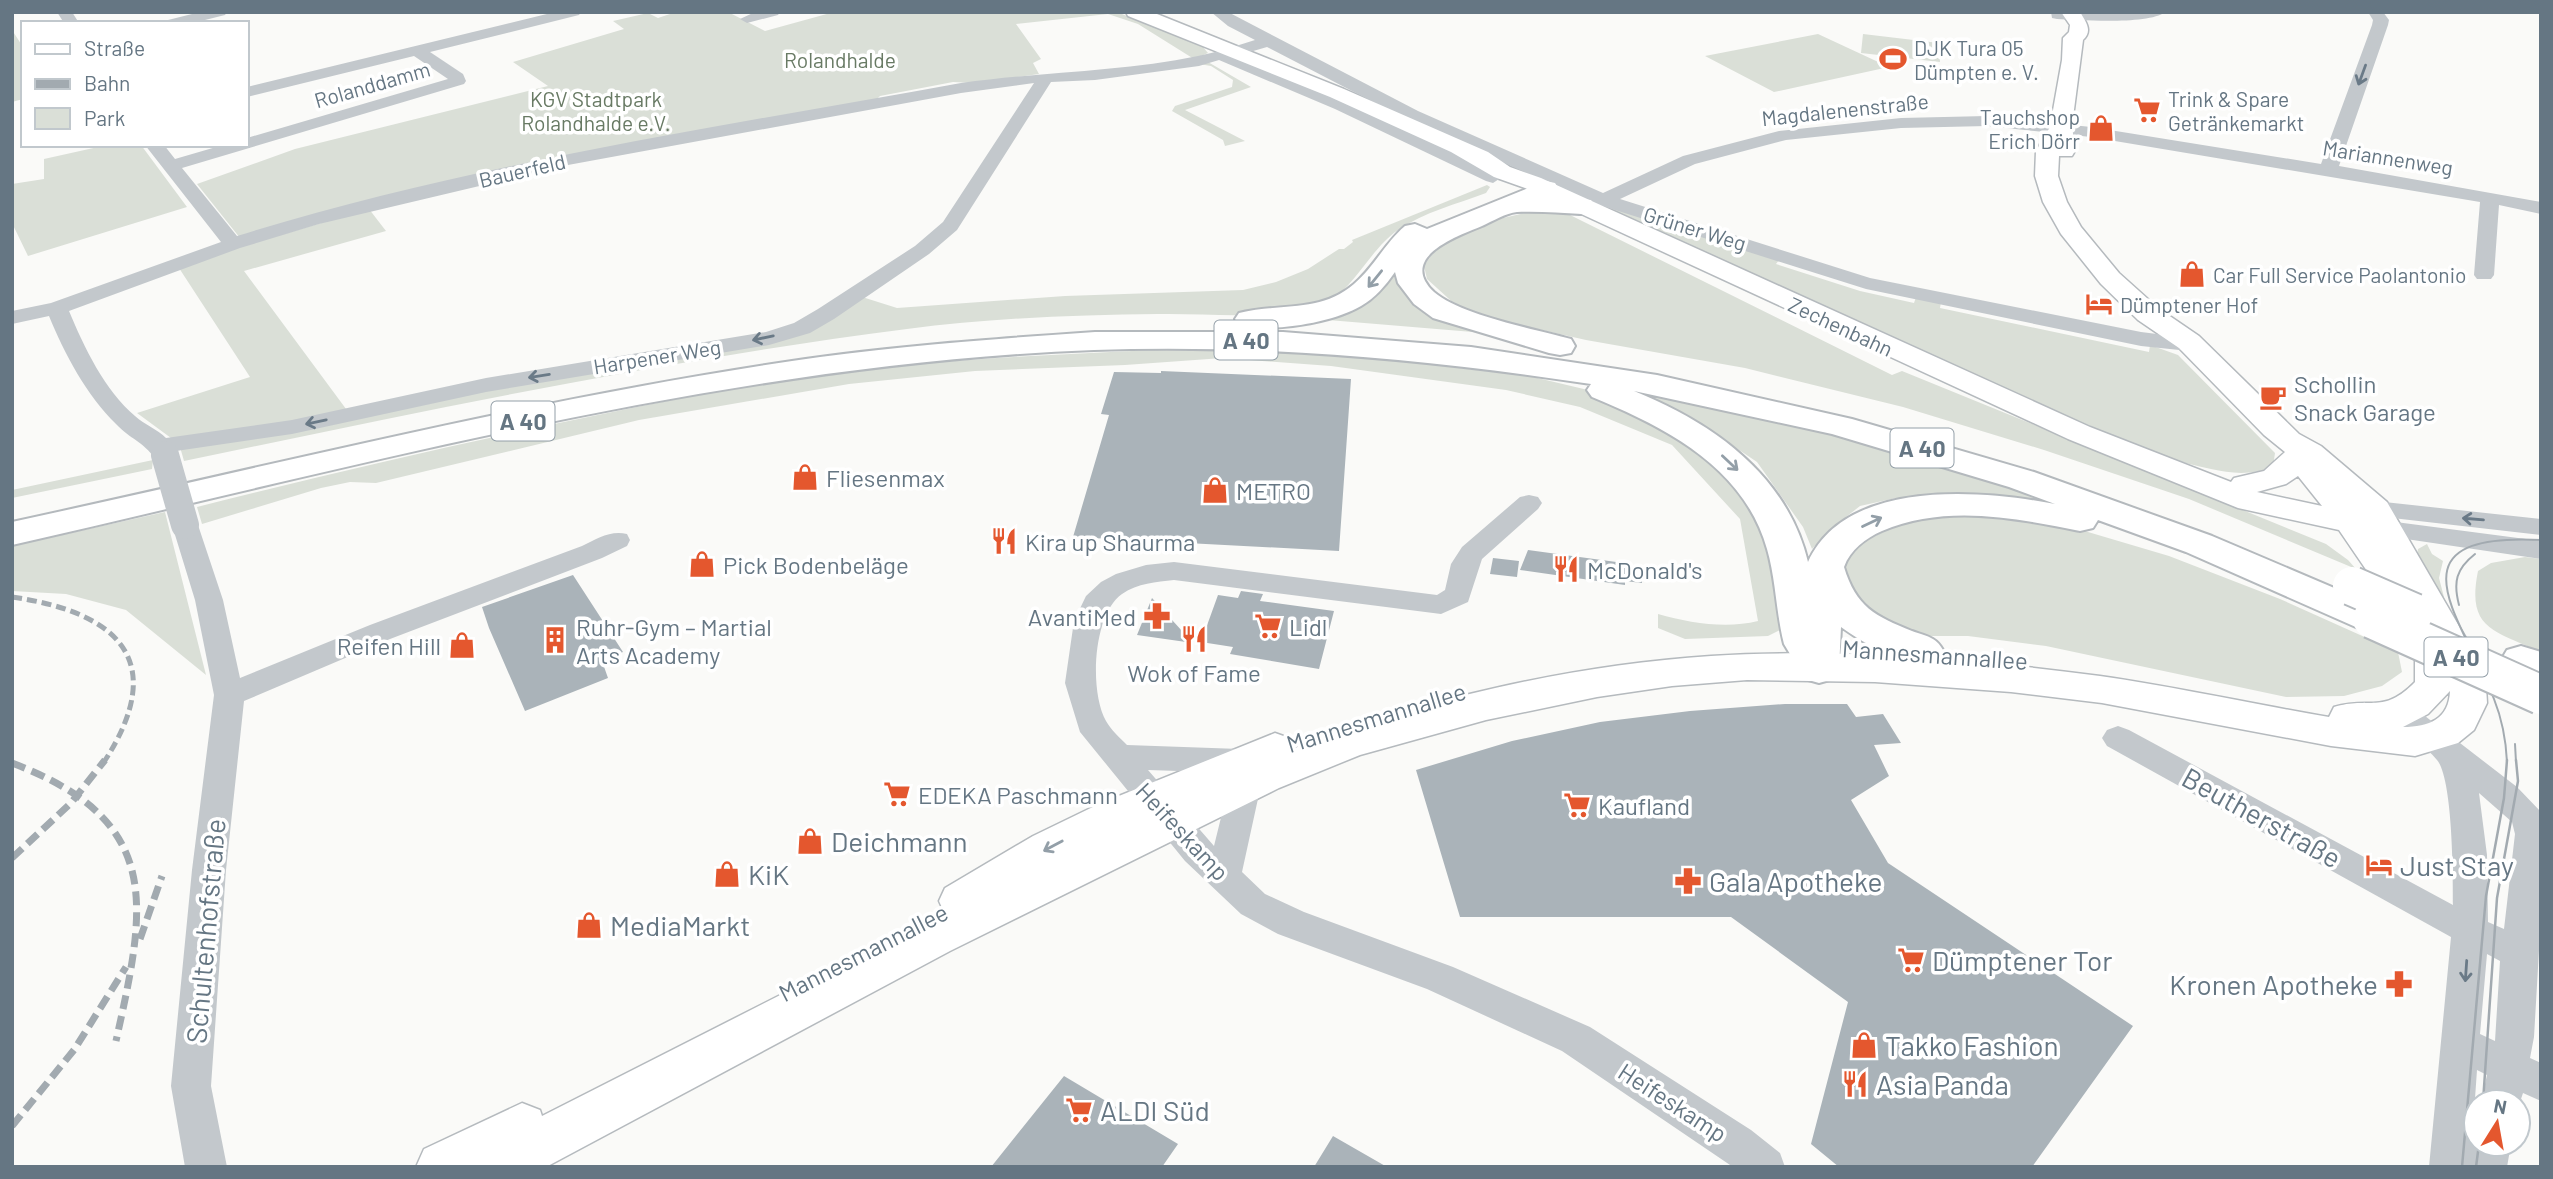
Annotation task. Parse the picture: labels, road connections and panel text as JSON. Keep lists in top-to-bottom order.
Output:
{
  "streets": {
    "highway": ["A 40"],
    "main road": ["Zechenbahn", "Mannesmannallee"],
    "street": [
      "Rolanddamm",
      "Magdalenenstraße",
      "Mariannenweg",
      "Bauerfeld",
      "Grüner Weg",
      "Harpener Weg",
      "Beutherstraße",
      "Heifeskamp",
      "Schultenhofstraße"
    ]
  },
  "crossings": [
    ["Magdalenenstraße", "Mariannenweg"],
    ["Magdalenenstraße", "Grüner Weg"],
    ["Magdalenenstraße", "Zechenbahn"],
    ["Bauerfeld", "Grüner Weg"],
    ["Bauerfeld", "Zechenbahn"],
    ["Bauerfeld", "Harpener Weg"],
    ["Grüner Weg", "Zechenbahn"],
    ["Zechenbahn", "A 40"],
    ["Harpener Weg", "Schultenhofstraße"],
    ["Mannesmannallee", "Heifeskamp"]
  ],
  "parks": ["Rolandhalde", "KGV Stadtpark Rolandhalde e.V."],
  "places": {
    "sports": ["DJK Tura 05 Dümpten e. V."],
    "supermarket": [
      "Trink & Spare Getränkemarkt",
      "Lidl",
      "EDEKA Paschmann",
      "Kaufland",
      "Dümptener Tor",
      "ALDI Süd"
    ],
    "shop": [
      "Tauchshop Erich Dörr",
      "Car Full Service Paolantonio",
      "Fliesenmax",
      "METRO",
      "Pick Bodenbeläge",
      "Reifen Hill",
      "Deichmann",
      "KiK",
      "MediaMarkt",
      "Takko Fashion"
    ],
    "hotel": ["Dümptener Hof", "Just Stay"],
    "cafe": ["Schollin Snack Garage"],
    "restaurant": [
      "Kira up Shaurma",
      "McDonald's",
      "Wok of Fame",
      "Asia Panda"
    ],
    "pharmacy": ["AvantiMed", "Gala Apotheke", "Kronen Apotheke"],
    "building": ["Ruhr-Gym – Martial Arts Academy"]
  },
  "legend": ["Straße", "Bahn", "Park"],
  "north": "top"
}
